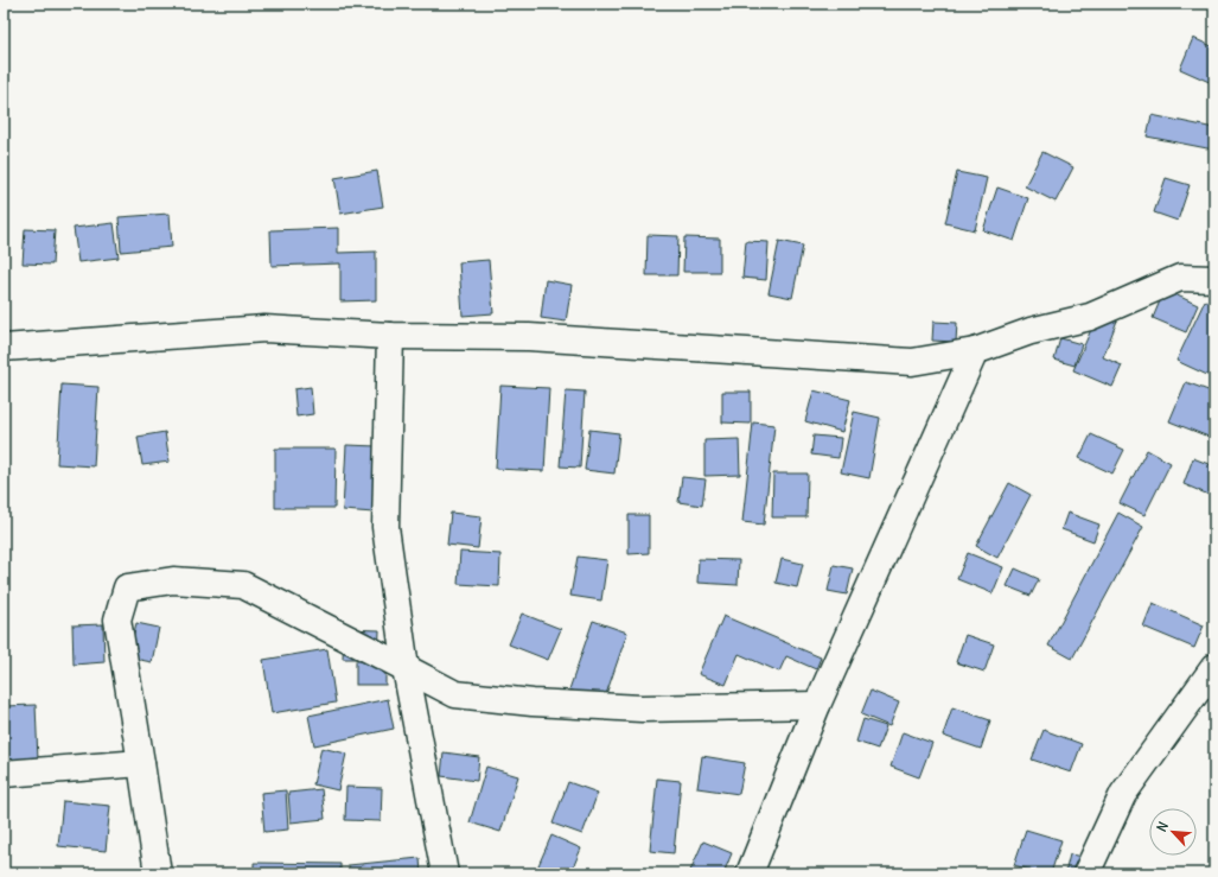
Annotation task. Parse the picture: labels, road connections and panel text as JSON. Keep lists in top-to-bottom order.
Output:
{
  "north": "top left"
}
